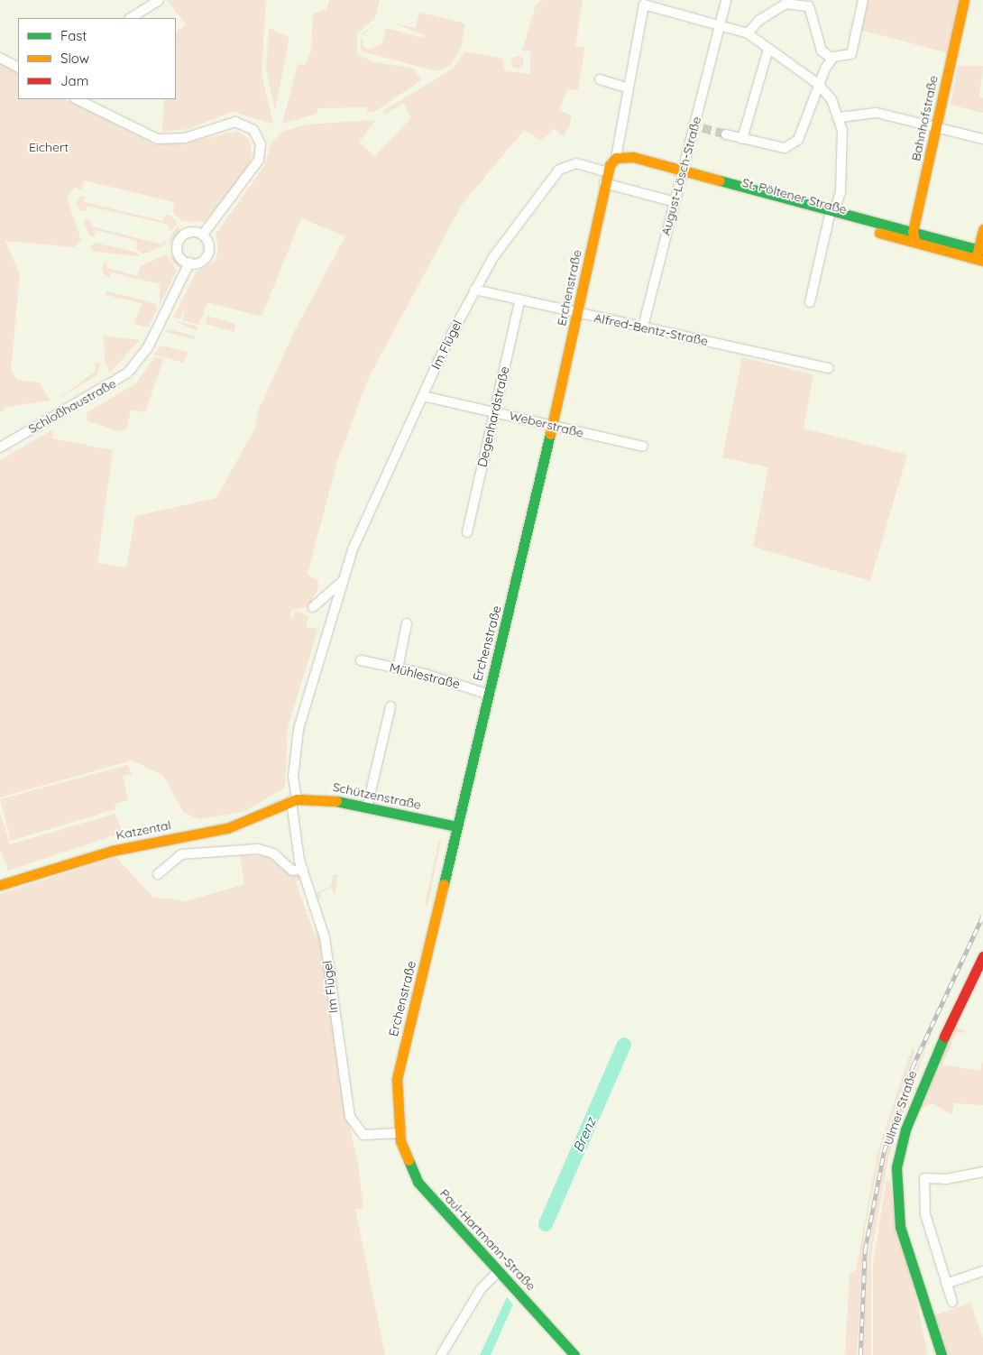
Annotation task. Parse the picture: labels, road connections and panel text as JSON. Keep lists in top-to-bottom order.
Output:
{
  "streets": {
    "main road": [
      "Bahnhofstraße",
      "St. Pöltener Straße",
      "Erchenstraße",
      "Schützenstraße",
      "Katzental",
      "Ulmer Straße",
      "Paul-Hartmann-Straße"
    ],
    "street": [
      "August-Lösch-Straße",
      "Alfred-Bentz-Straße",
      "Im Flügel",
      "Schloßhaustraße",
      "Degenhardstraße",
      "Weberstraße",
      "Mühlestraße"
    ]
  },
  "crossings": [
    ["Bahnhofstraße", "St. Pöltener Straße"],
    ["August-Lösch-Straße", "St. Pöltener Straße"],
    ["August-Lösch-Straße", "Alfred-Bentz-Straße"],
    ["St. Pöltener Straße", "Erchenstraße"],
    ["St. Pöltener Straße", "Im Flügel"],
    ["Erchenstraße", "Alfred-Bentz-Straße"],
    ["Erchenstraße", "Im Flügel"],
    ["Erchenstraße", "Weberstraße"],
    ["Erchenstraße", "Mühlestraße"],
    ["Erchenstraße", "Schützenstraße"],
    ["Erchenstraße", "Paul-Hartmann-Straße"],
    ["Alfred-Bentz-Straße", "Im Flügel"],
    ["Alfred-Bentz-Straße", "Degenhardstraße"],
    ["Im Flügel", "Weberstraße"],
    ["Im Flügel", "Schützenstraße"],
    ["Im Flügel", "Katzental"],
    ["Im Flügel", "Paul-Hartmann-Straße"],
    ["Degenhardstraße", "Weberstraße"],
    ["Schützenstraße", "Katzental"]
  ],
  "water": ["Brenz"],
  "parks": ["Eichert"],
  "legend": ["Fast", "Slow", "Jam"]
}
